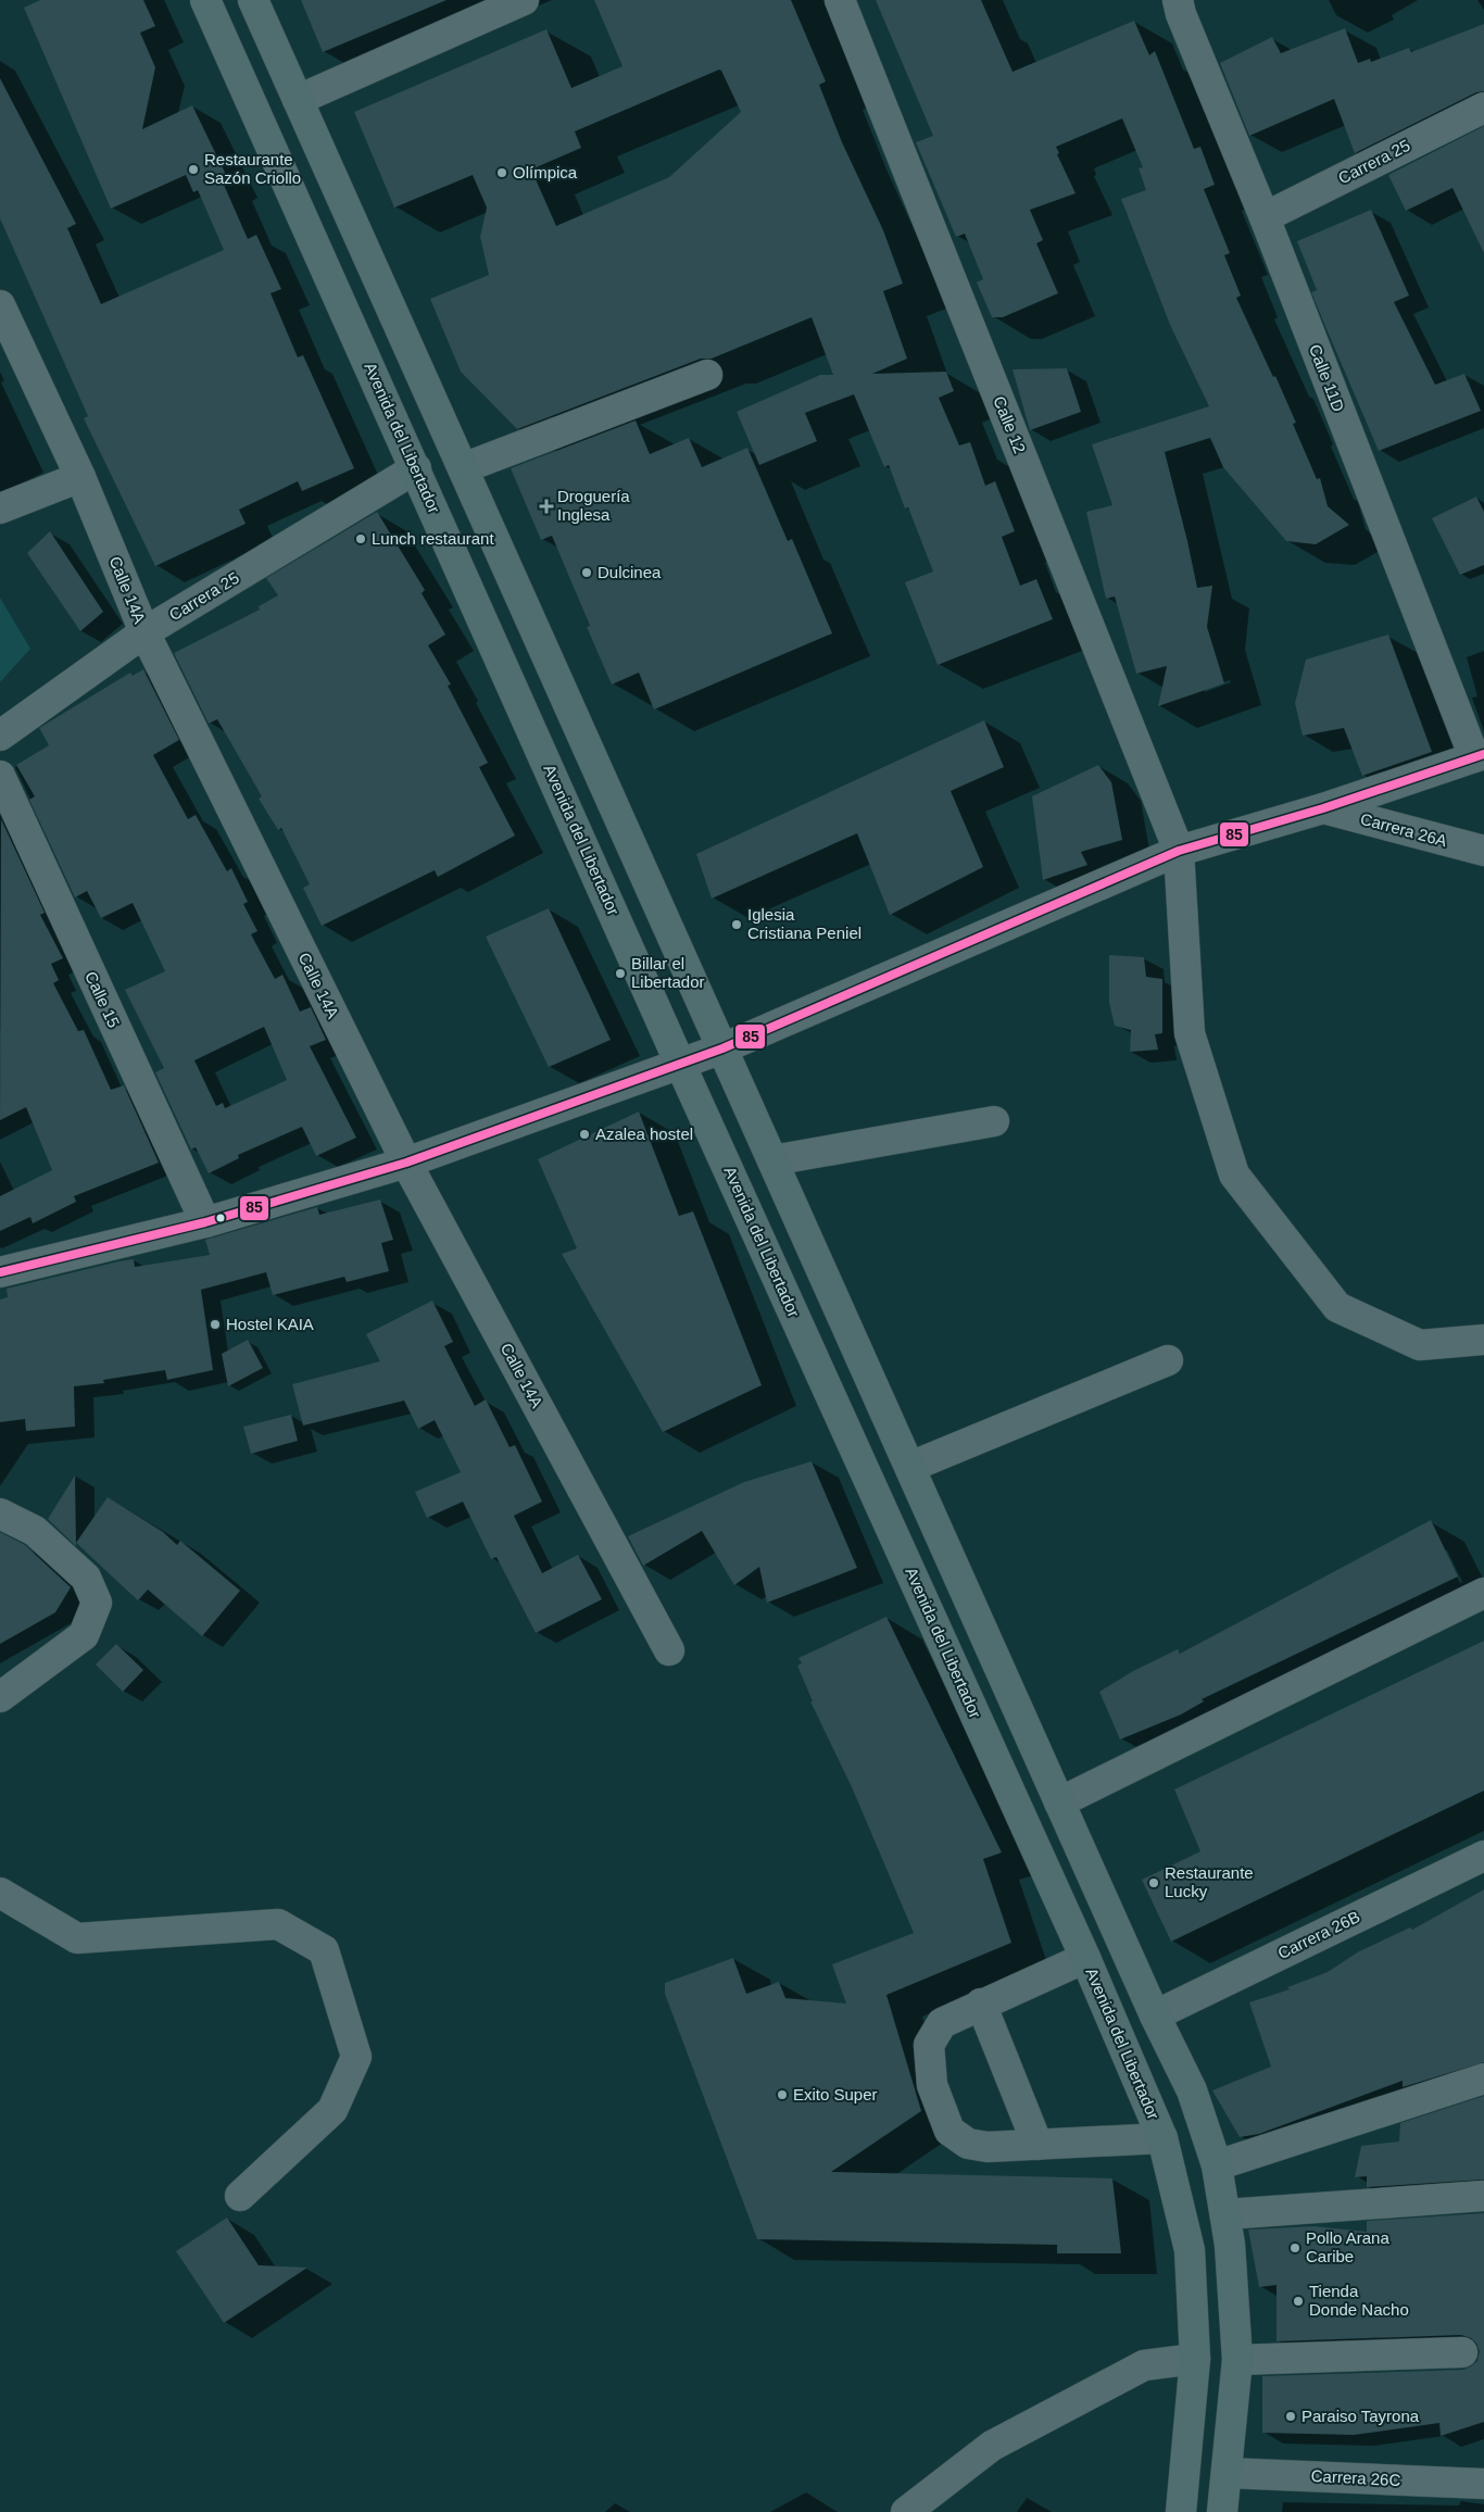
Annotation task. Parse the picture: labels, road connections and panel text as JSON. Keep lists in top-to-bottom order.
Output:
{
  "streets": {
    "main road": ["Avenida del Libertador"],
    "street": [
      "Carrera 25",
      "Calle 11D",
      "Calle 12",
      "Calle 14A",
      "Carrera 26A",
      "Calle 15",
      "Carrera 26B",
      "Carrera 26C"
    ]
  },
  "crossings": [
    ["Carrera 25", "Calle 11D"],
    ["Carrera 25", "Avenida del Libertador"],
    ["Carrera 25", "Calle 14A"]
  ],
  "places": {
    "other": [
      "Restaurante Sazón Criollo",
      "Olímpica",
      "Lunch restaurant",
      "Dulcinea",
      "Iglesia Cristiana Peniel",
      "Billar el Libertador",
      "Azalea hostel",
      "Hostel KAIA",
      "Restaurante Lucky",
      "Exito Super",
      "Pollo Arana Caribe",
      "Tienda Donde Nacho",
      "Paraiso Tayrona"
    ],
    "health": ["Droguería Inglesa"]
  },
  "lines": ["transit line 85"]
}
